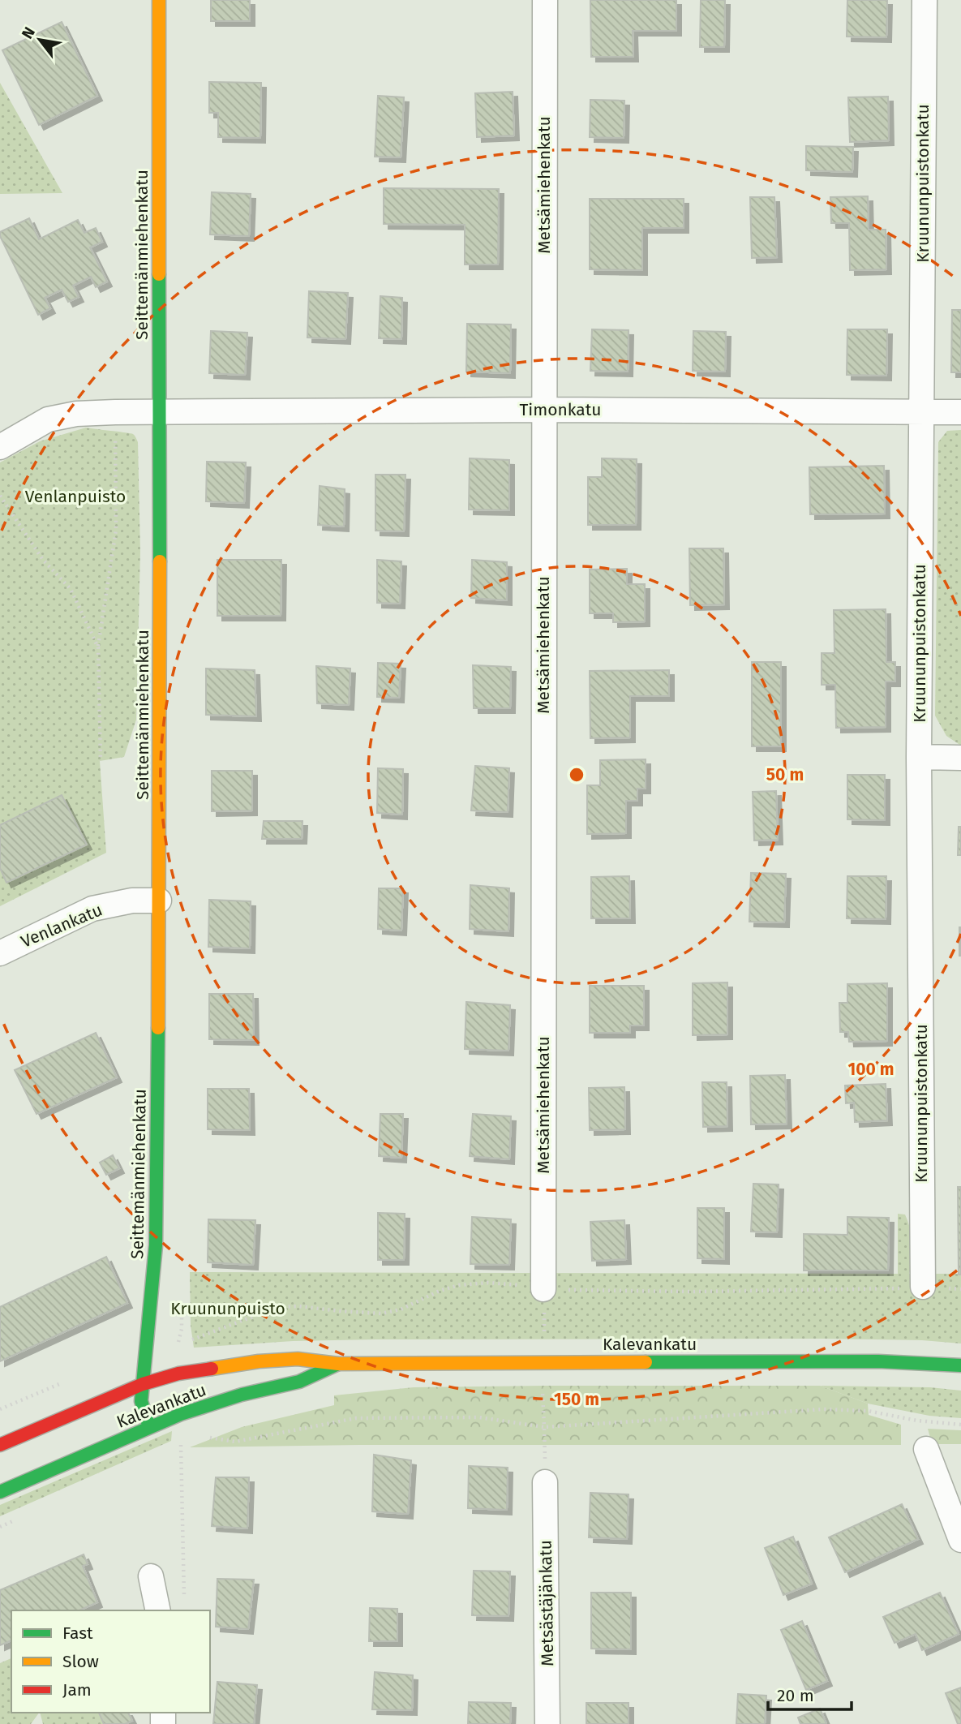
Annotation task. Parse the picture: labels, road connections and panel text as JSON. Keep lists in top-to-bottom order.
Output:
{
  "streets": {
    "street": [
      "Kruununpuistonkatu",
      "Metsämiehenkatu",
      "Seittemänmiehenkatu",
      "Timonkatu",
      "Venlankatu",
      "Kalevankatu",
      "Metsästäjänkatu"
    ]
  },
  "crossings": [
    ["Kruununpuistonkatu", "Timonkatu"],
    ["Metsämiehenkatu", "Timonkatu"],
    ["Seittemänmiehenkatu", "Timonkatu"],
    ["Seittemänmiehenkatu", "Venlankatu"],
    ["Seittemänmiehenkatu", "Kalevankatu"]
  ],
  "parks": ["Venlanpuisto", "Kruununpuisto"],
  "legend": ["Fast", "Slow", "Jam"],
  "scale_bar": "20 m",
  "north": "top left",
  "rings": ["50 m", "100 m", "150 m"]
}
